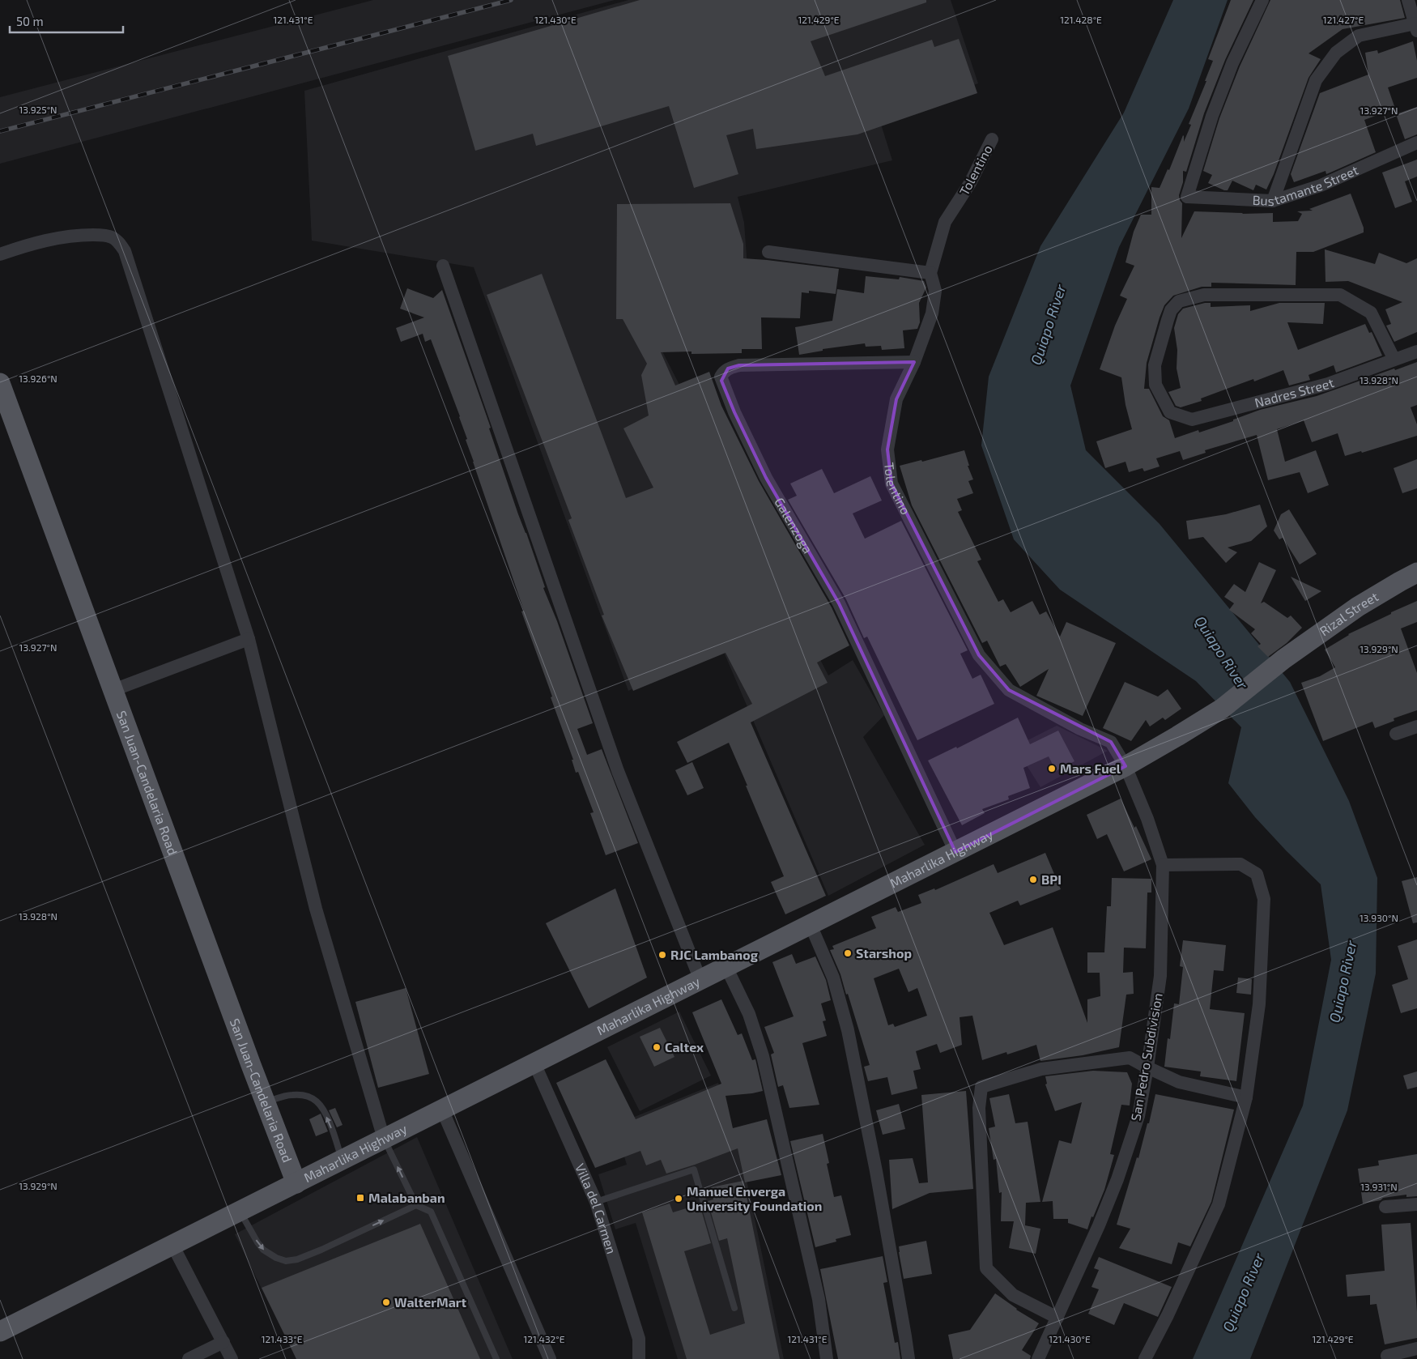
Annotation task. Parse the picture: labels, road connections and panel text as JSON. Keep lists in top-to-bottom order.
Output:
{
  "streets": {
    "main road": ["Rizal Street", "San Juan-Candelaria Road", "Maharlika Highway"],
    "street": [
      "Tolentino",
      "Bustamante Street",
      "Nadres Street",
      "Galenzoga",
      "San Pedro Subdivision",
      "Villa del Carmen"
    ]
  },
  "crossings": [
    ["Tolentino", "Galenzoga"],
    ["Tolentino", "Maharlika Highway"],
    ["Tolentino", "San Pedro Subdivision"],
    ["Galenzoga", "Maharlika Highway"],
    ["Rizal Street", "Maharlika Highway"],
    ["San Juan-Candelaria Road", "Maharlika Highway"],
    ["Maharlika Highway", "San Pedro Subdivision"],
    ["Maharlika Highway", "Villa del Carmen"]
  ],
  "water": ["Quiapo River"],
  "places": {
    "other": [
      "Mars Fuel",
      "BPI",
      "Starshop",
      "RJC Lambanog",
      "Caltex",
      "Manuel Enverga University Foundation",
      "WalterMart"
    ],
    "transit": ["Malabanban"]
  },
  "scale_bar": "50 m",
  "coordinates": [
    "121.431°E",
    "121.430°E",
    "121.429°E",
    "121.428°E",
    "121.427°E",
    "13.925°N",
    "13.927°N",
    "13.926°N",
    "13.928°N",
    "13.929°N",
    "13.930°N",
    "13.931°N",
    "121.433°E",
    "121.432°E"
  ]
}
